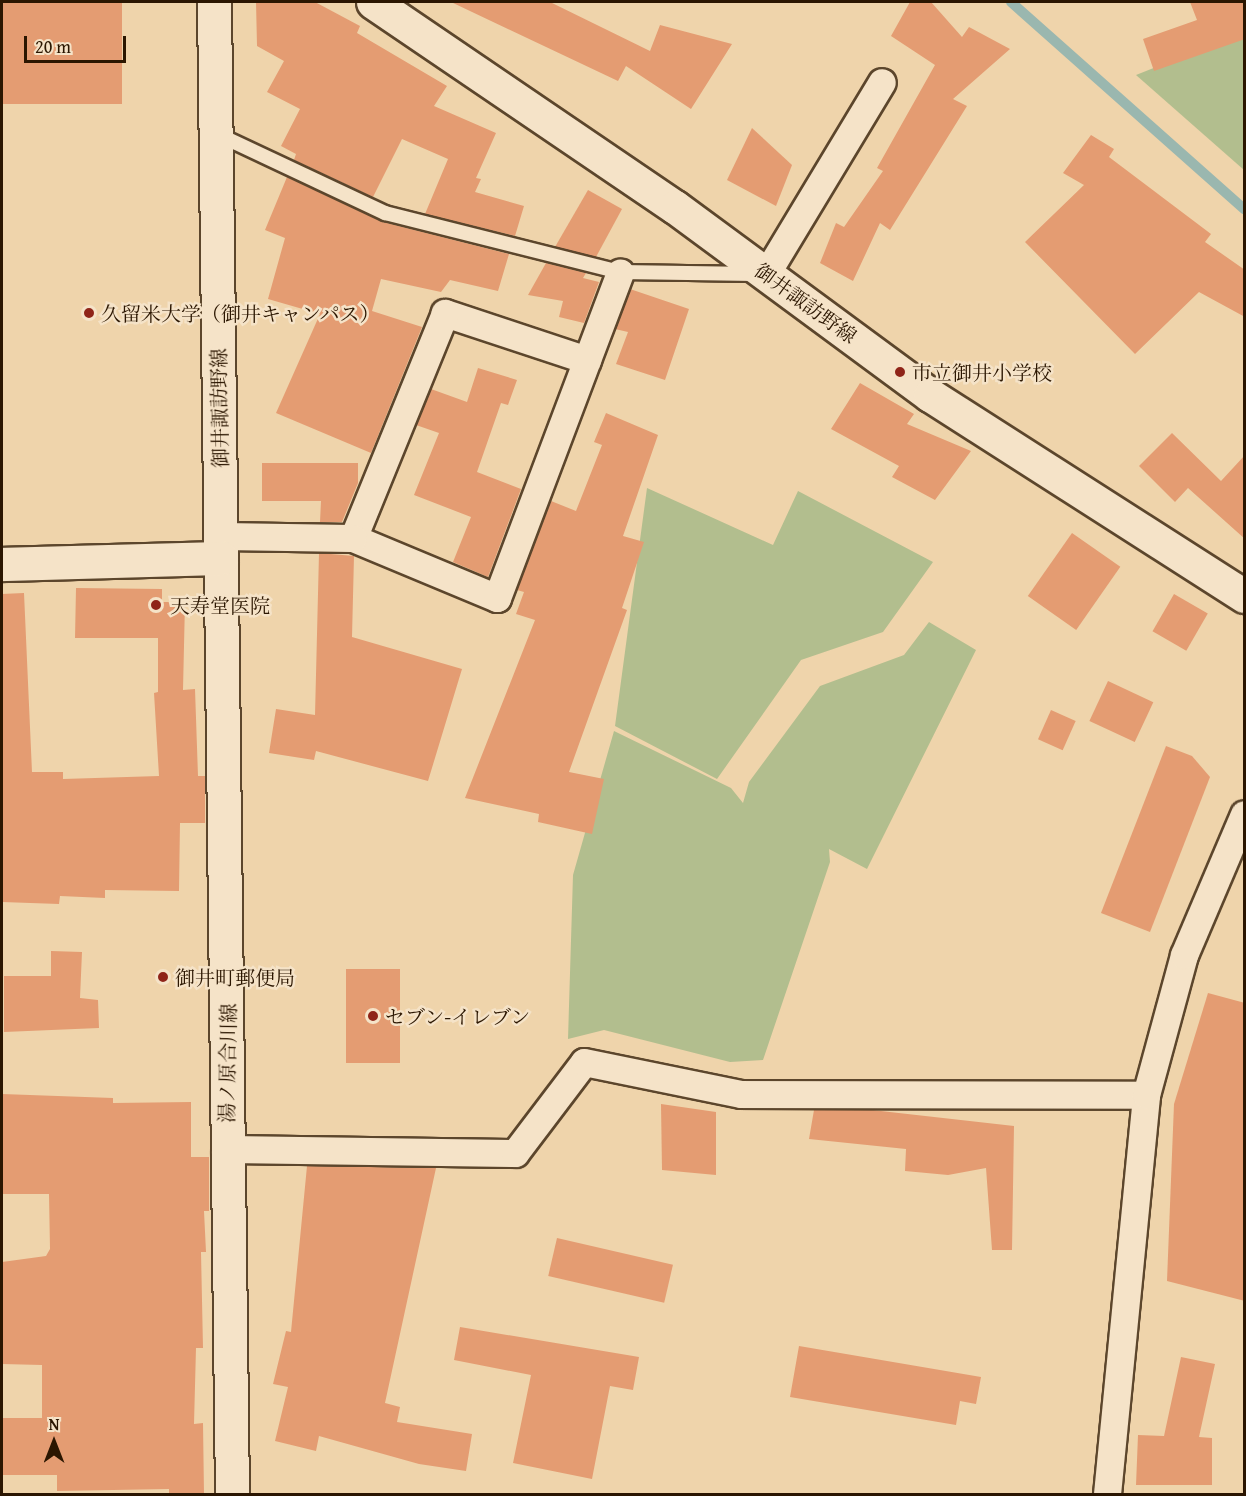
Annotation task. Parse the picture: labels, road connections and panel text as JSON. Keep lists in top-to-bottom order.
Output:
{
  "streets": {
    "main road": ["御井諏訪野線", "湯ノ原合川線"]
  },
  "crossings": [
    ["御井諏訪野線", "湯ノ原合川線"]
  ],
  "places": [
    "久留米大学（御井キャンパス）",
    "市立御井小学校",
    "天寿堂医院",
    "御井町郵便局",
    "セブン-イレブン"
  ],
  "scale_bar": "20 m",
  "north": "top"
}
